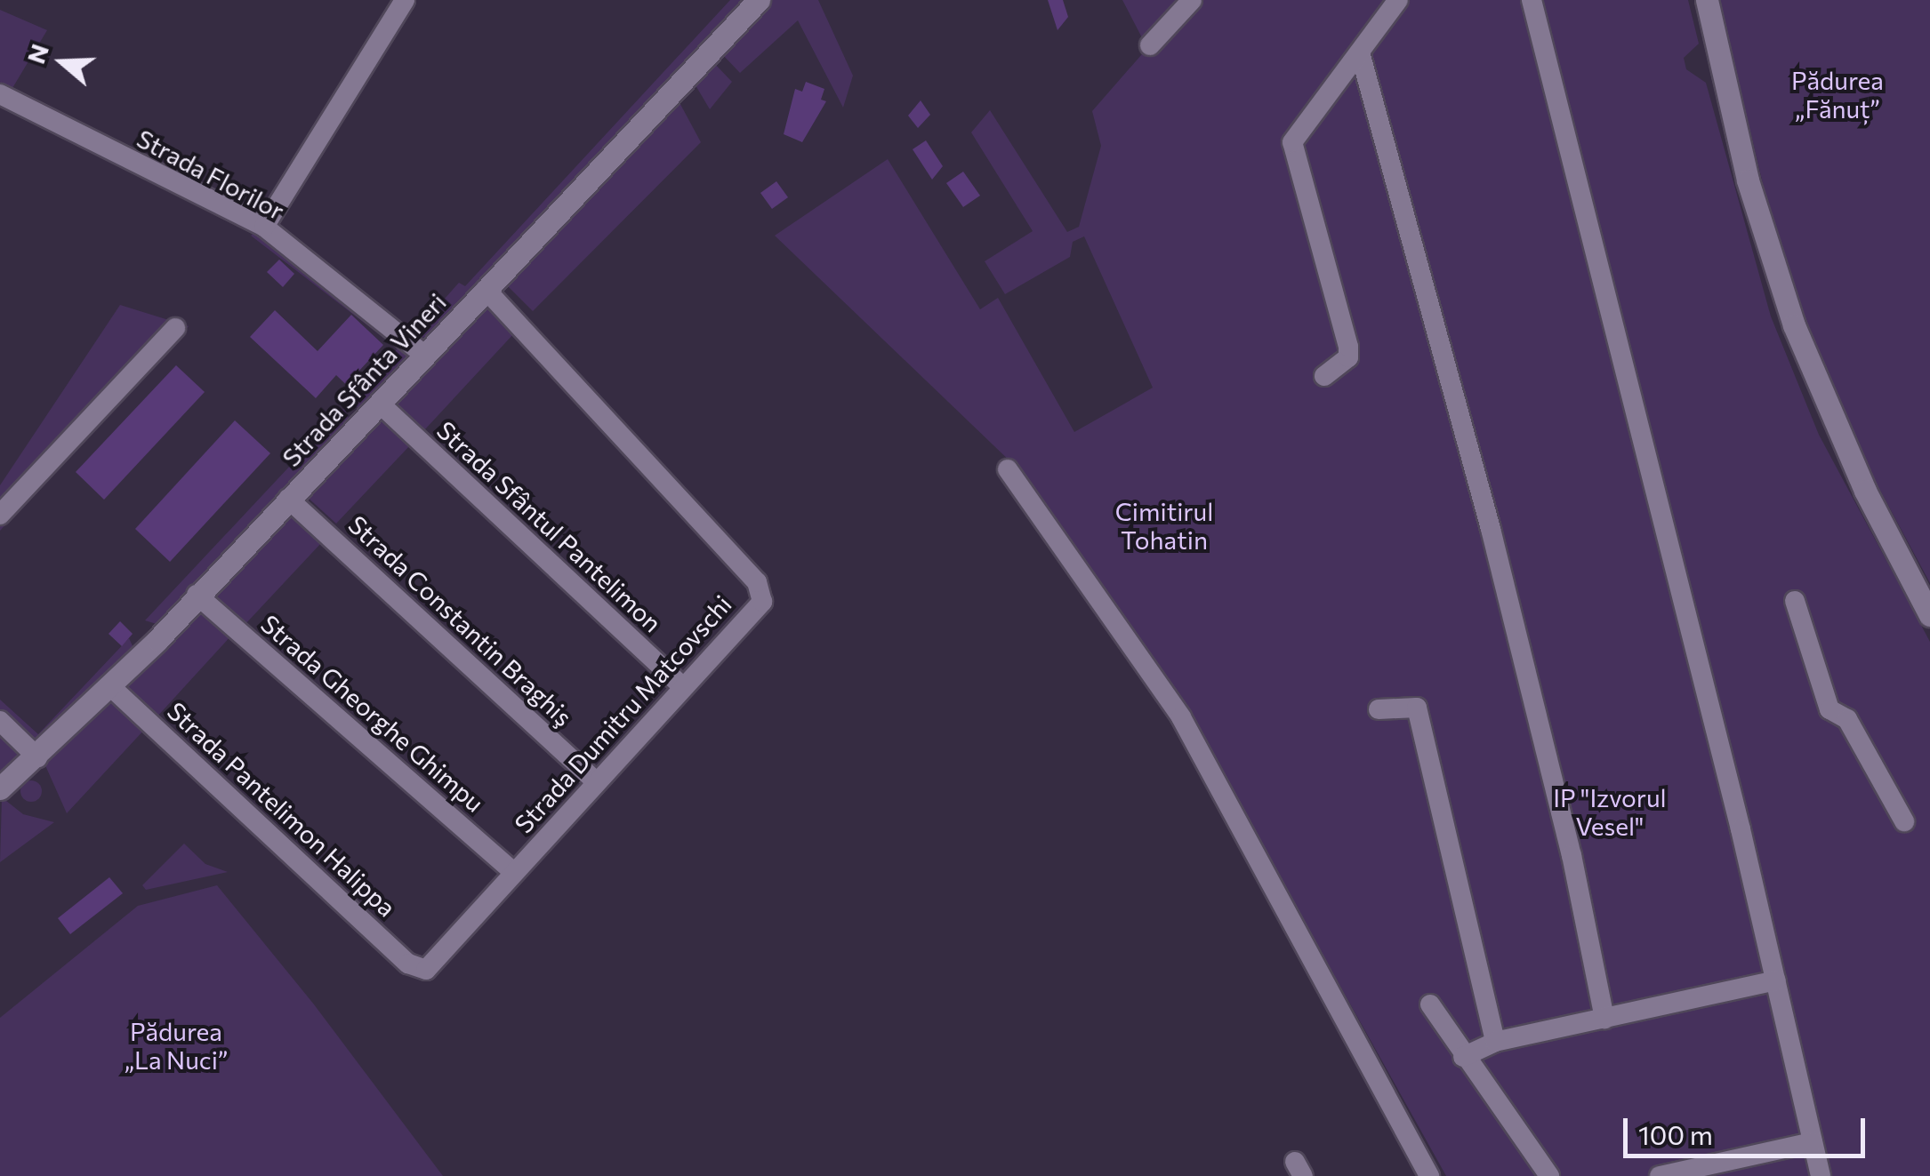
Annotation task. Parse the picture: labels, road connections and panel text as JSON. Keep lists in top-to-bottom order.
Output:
{
  "streets": {
    "street": [
      "Strada Florilor",
      "Strada Sfânta Vineri",
      "Strada Sfântul Pantelimon",
      "Strada Constantin Braghiş",
      "Strada Gheorghe Ghimpu",
      "Strada Dumitru Matcovschi",
      "Strada Pantelimon Halippa"
    ]
  },
  "crossings": [
    ["Strada Florilor", "Strada Sfânta Vineri"],
    ["Strada Sfânta Vineri", "Strada Sfântul Pantelimon"],
    ["Strada Sfânta Vineri", "Strada Constantin Braghiş"],
    ["Strada Sfânta Vineri", "Strada Gheorghe Ghimpu"],
    ["Strada Sfânta Vineri", "Strada Dumitru Matcovschi"],
    ["Strada Sfânta Vineri", "Strada Pantelimon Halippa"],
    ["Strada Sfântul Pantelimon", "Strada Dumitru Matcovschi"],
    ["Strada Constantin Braghiş", "Strada Dumitru Matcovschi"],
    ["Strada Gheorghe Ghimpu", "Strada Dumitru Matcovschi"],
    ["Strada Dumitru Matcovschi", "Strada Pantelimon Halippa"]
  ],
  "parks": [
    "Pădurea „Fănuț”",
    "Cimitirul Tohatin",
    "IP \"Izvorul Vesel\"",
    "Pădurea „La Nuci”"
  ],
  "scale_bar": "100 m",
  "north": "left"
}
